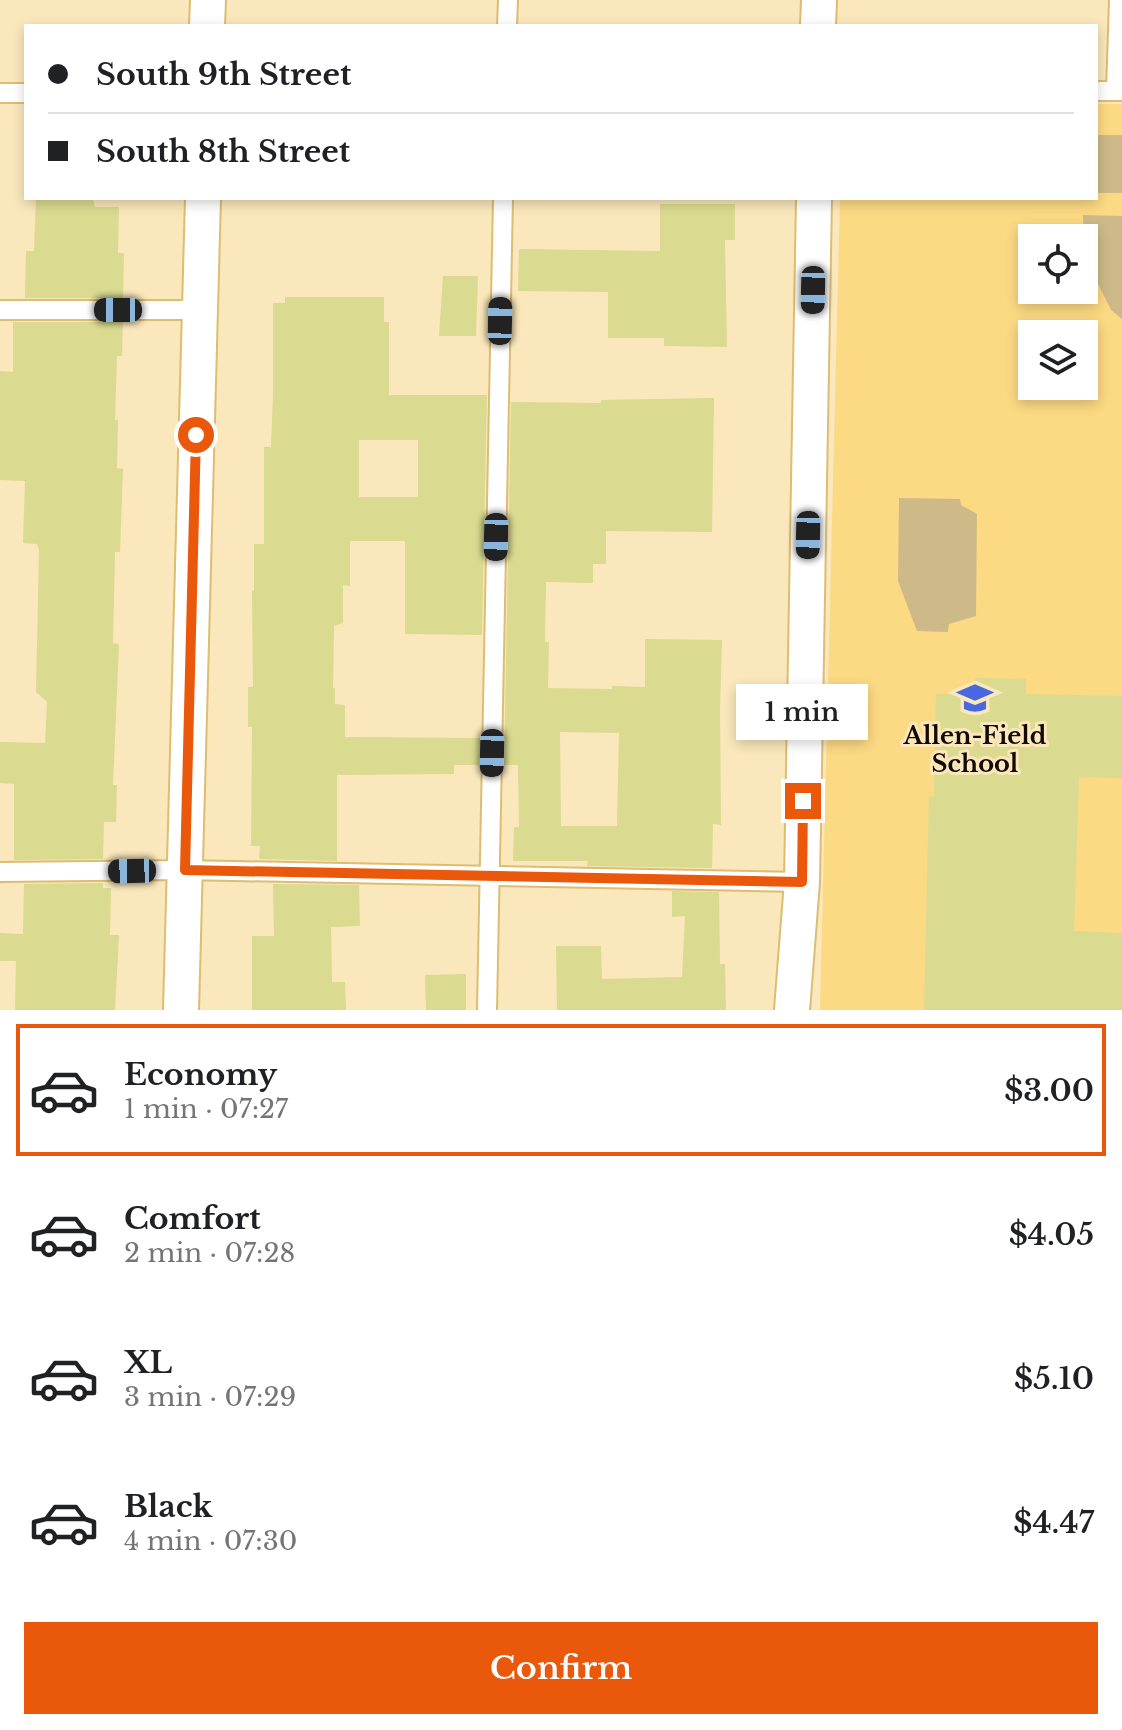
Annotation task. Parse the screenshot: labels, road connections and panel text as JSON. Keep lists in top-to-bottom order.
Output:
{
  "places": {
    "school or university": ["Allen-Field School"]
  },
  "page": {
    "banner": ["South 9th Street", "South 8th Street"],
    "bubble": "1 min",
    "list": [
      {
        "name": "Economy",
        "note": "1 min · 07:27",
        "value": "$3.00"
      },
      {
        "name": "Comfort",
        "note": "2 min · 07:28",
        "value": "$4.05"
      },
      {
        "name": "XL",
        "note": "3 min · 07:29",
        "value": "$5.10"
      },
      {
        "name": "Black",
        "note": "4 min · 07:30",
        "value": "$4.47"
      }
    ],
    "buttons": "Confirm"
  }
}
